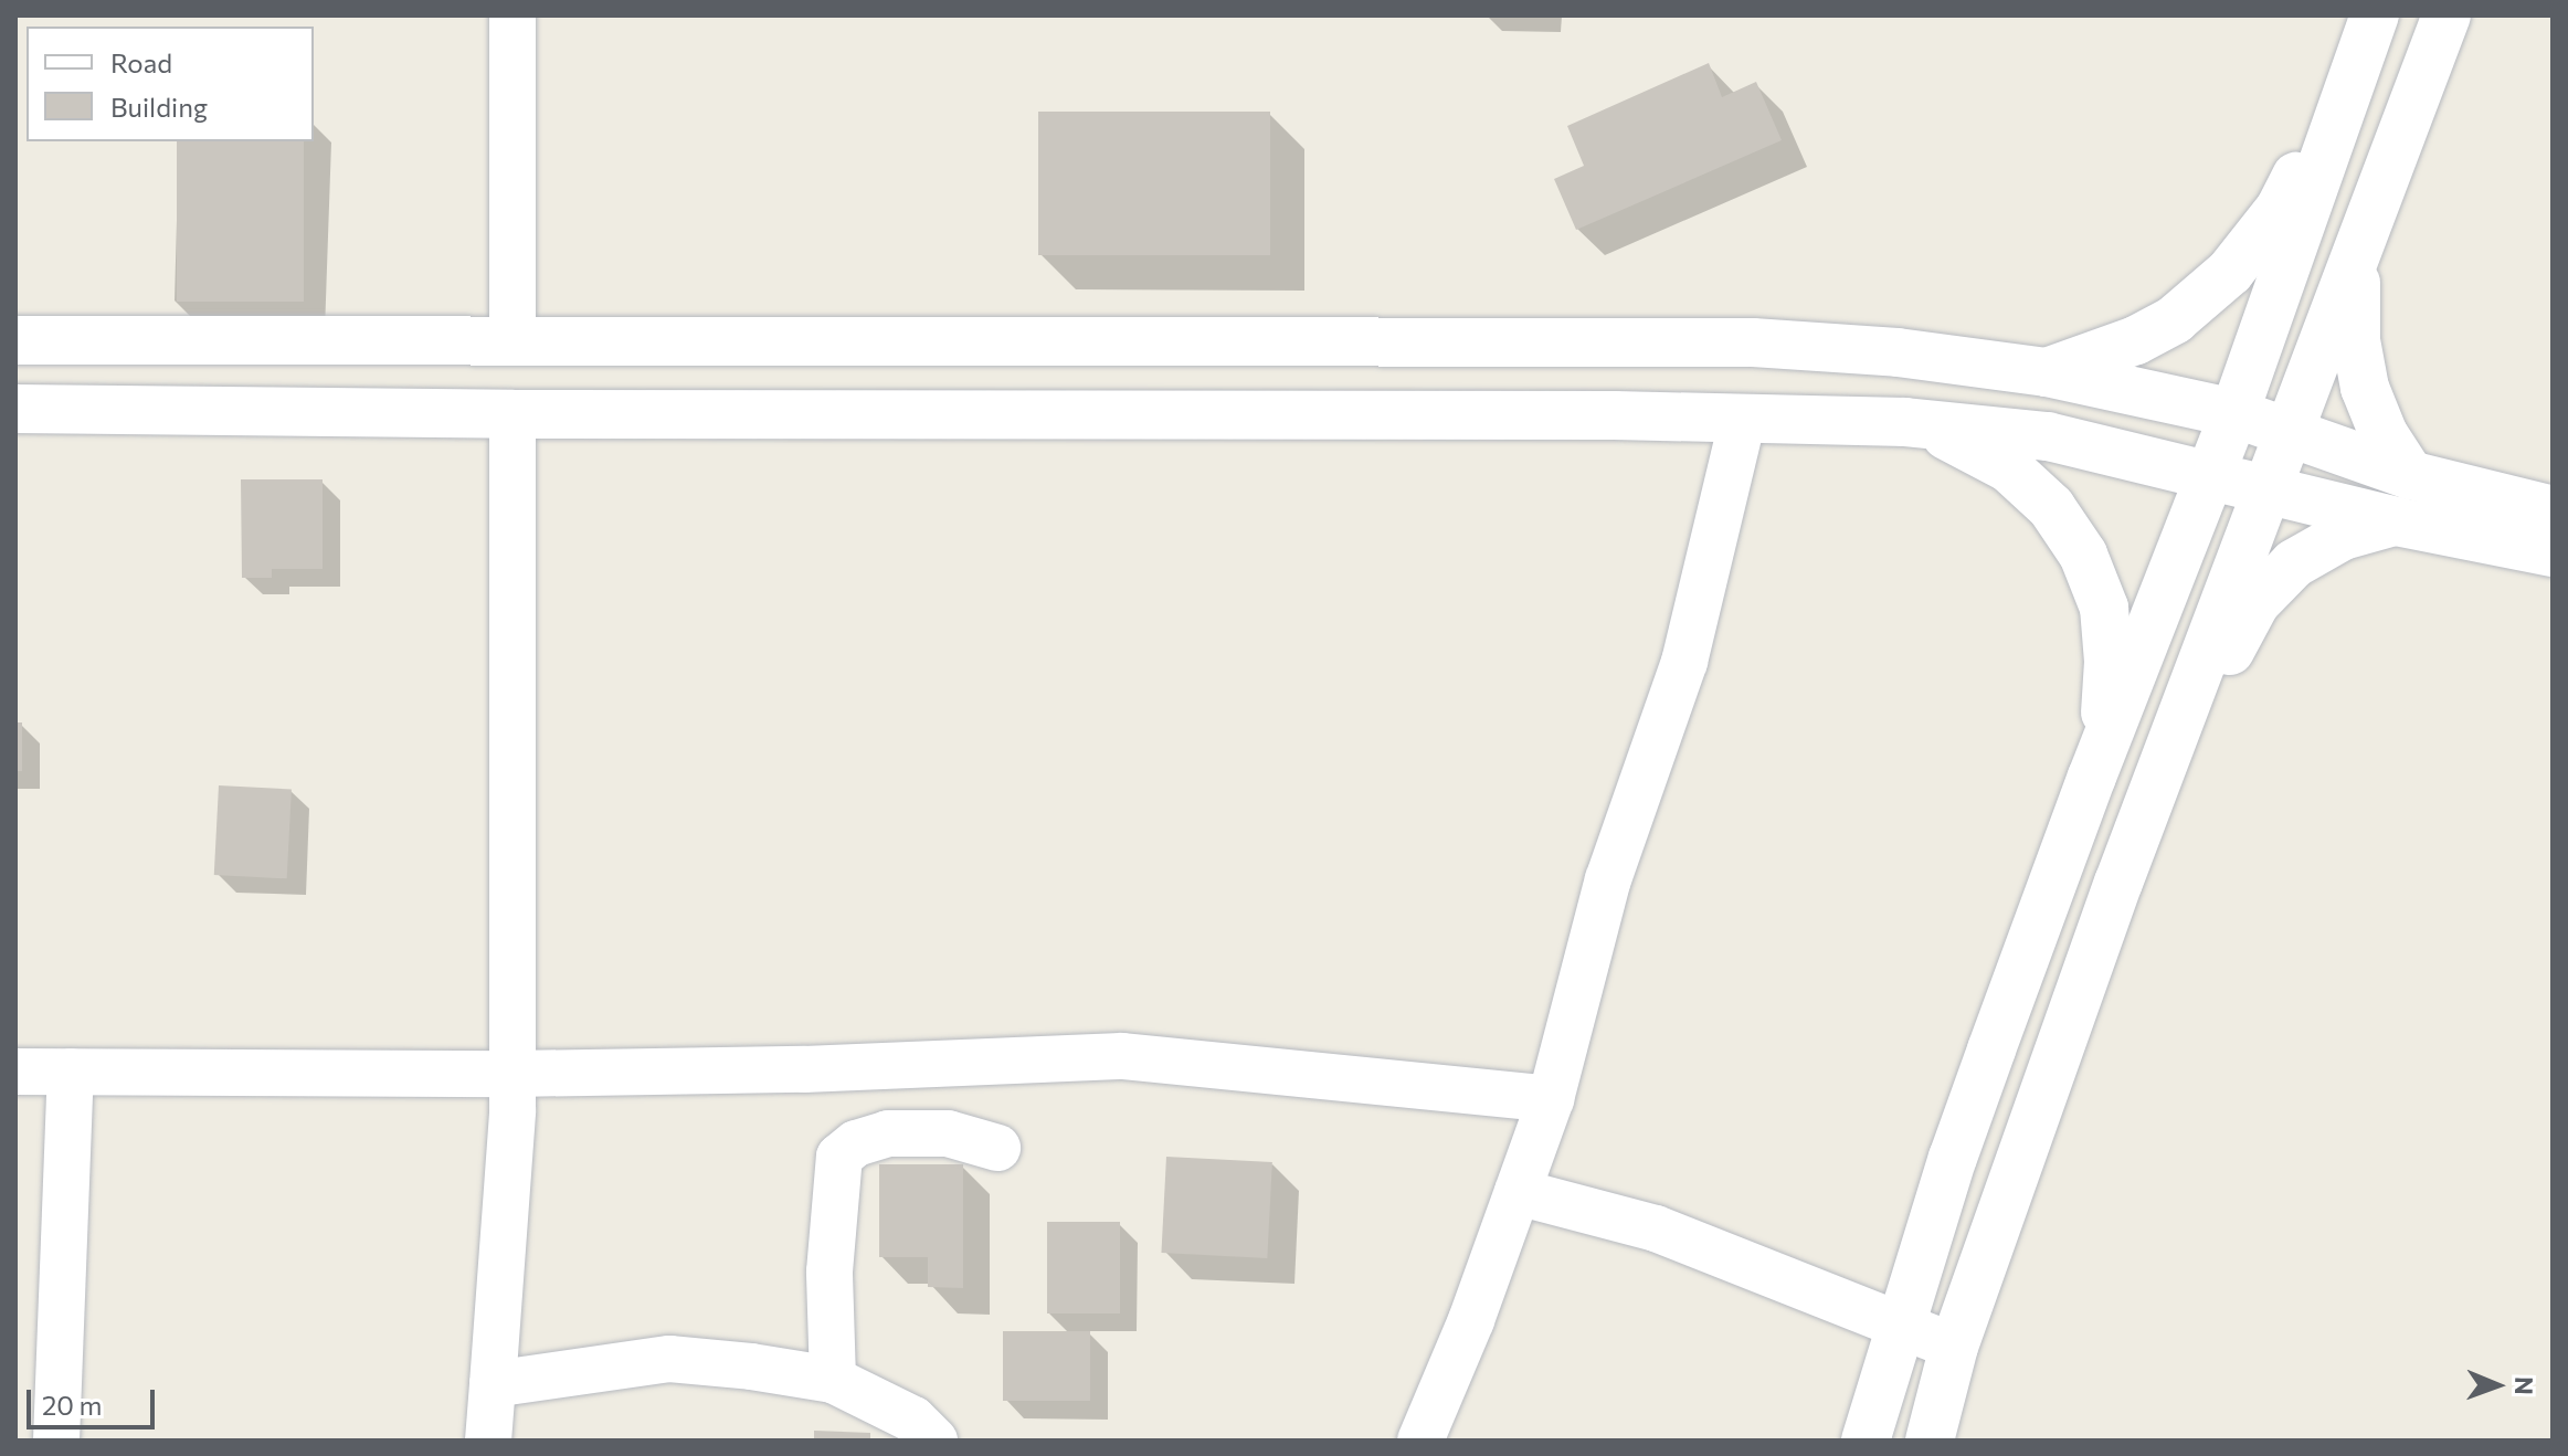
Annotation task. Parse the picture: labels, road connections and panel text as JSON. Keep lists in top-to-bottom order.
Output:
{
  "legend": ["Road", "Building"],
  "scale_bar": "20 m",
  "north": "right"
}
